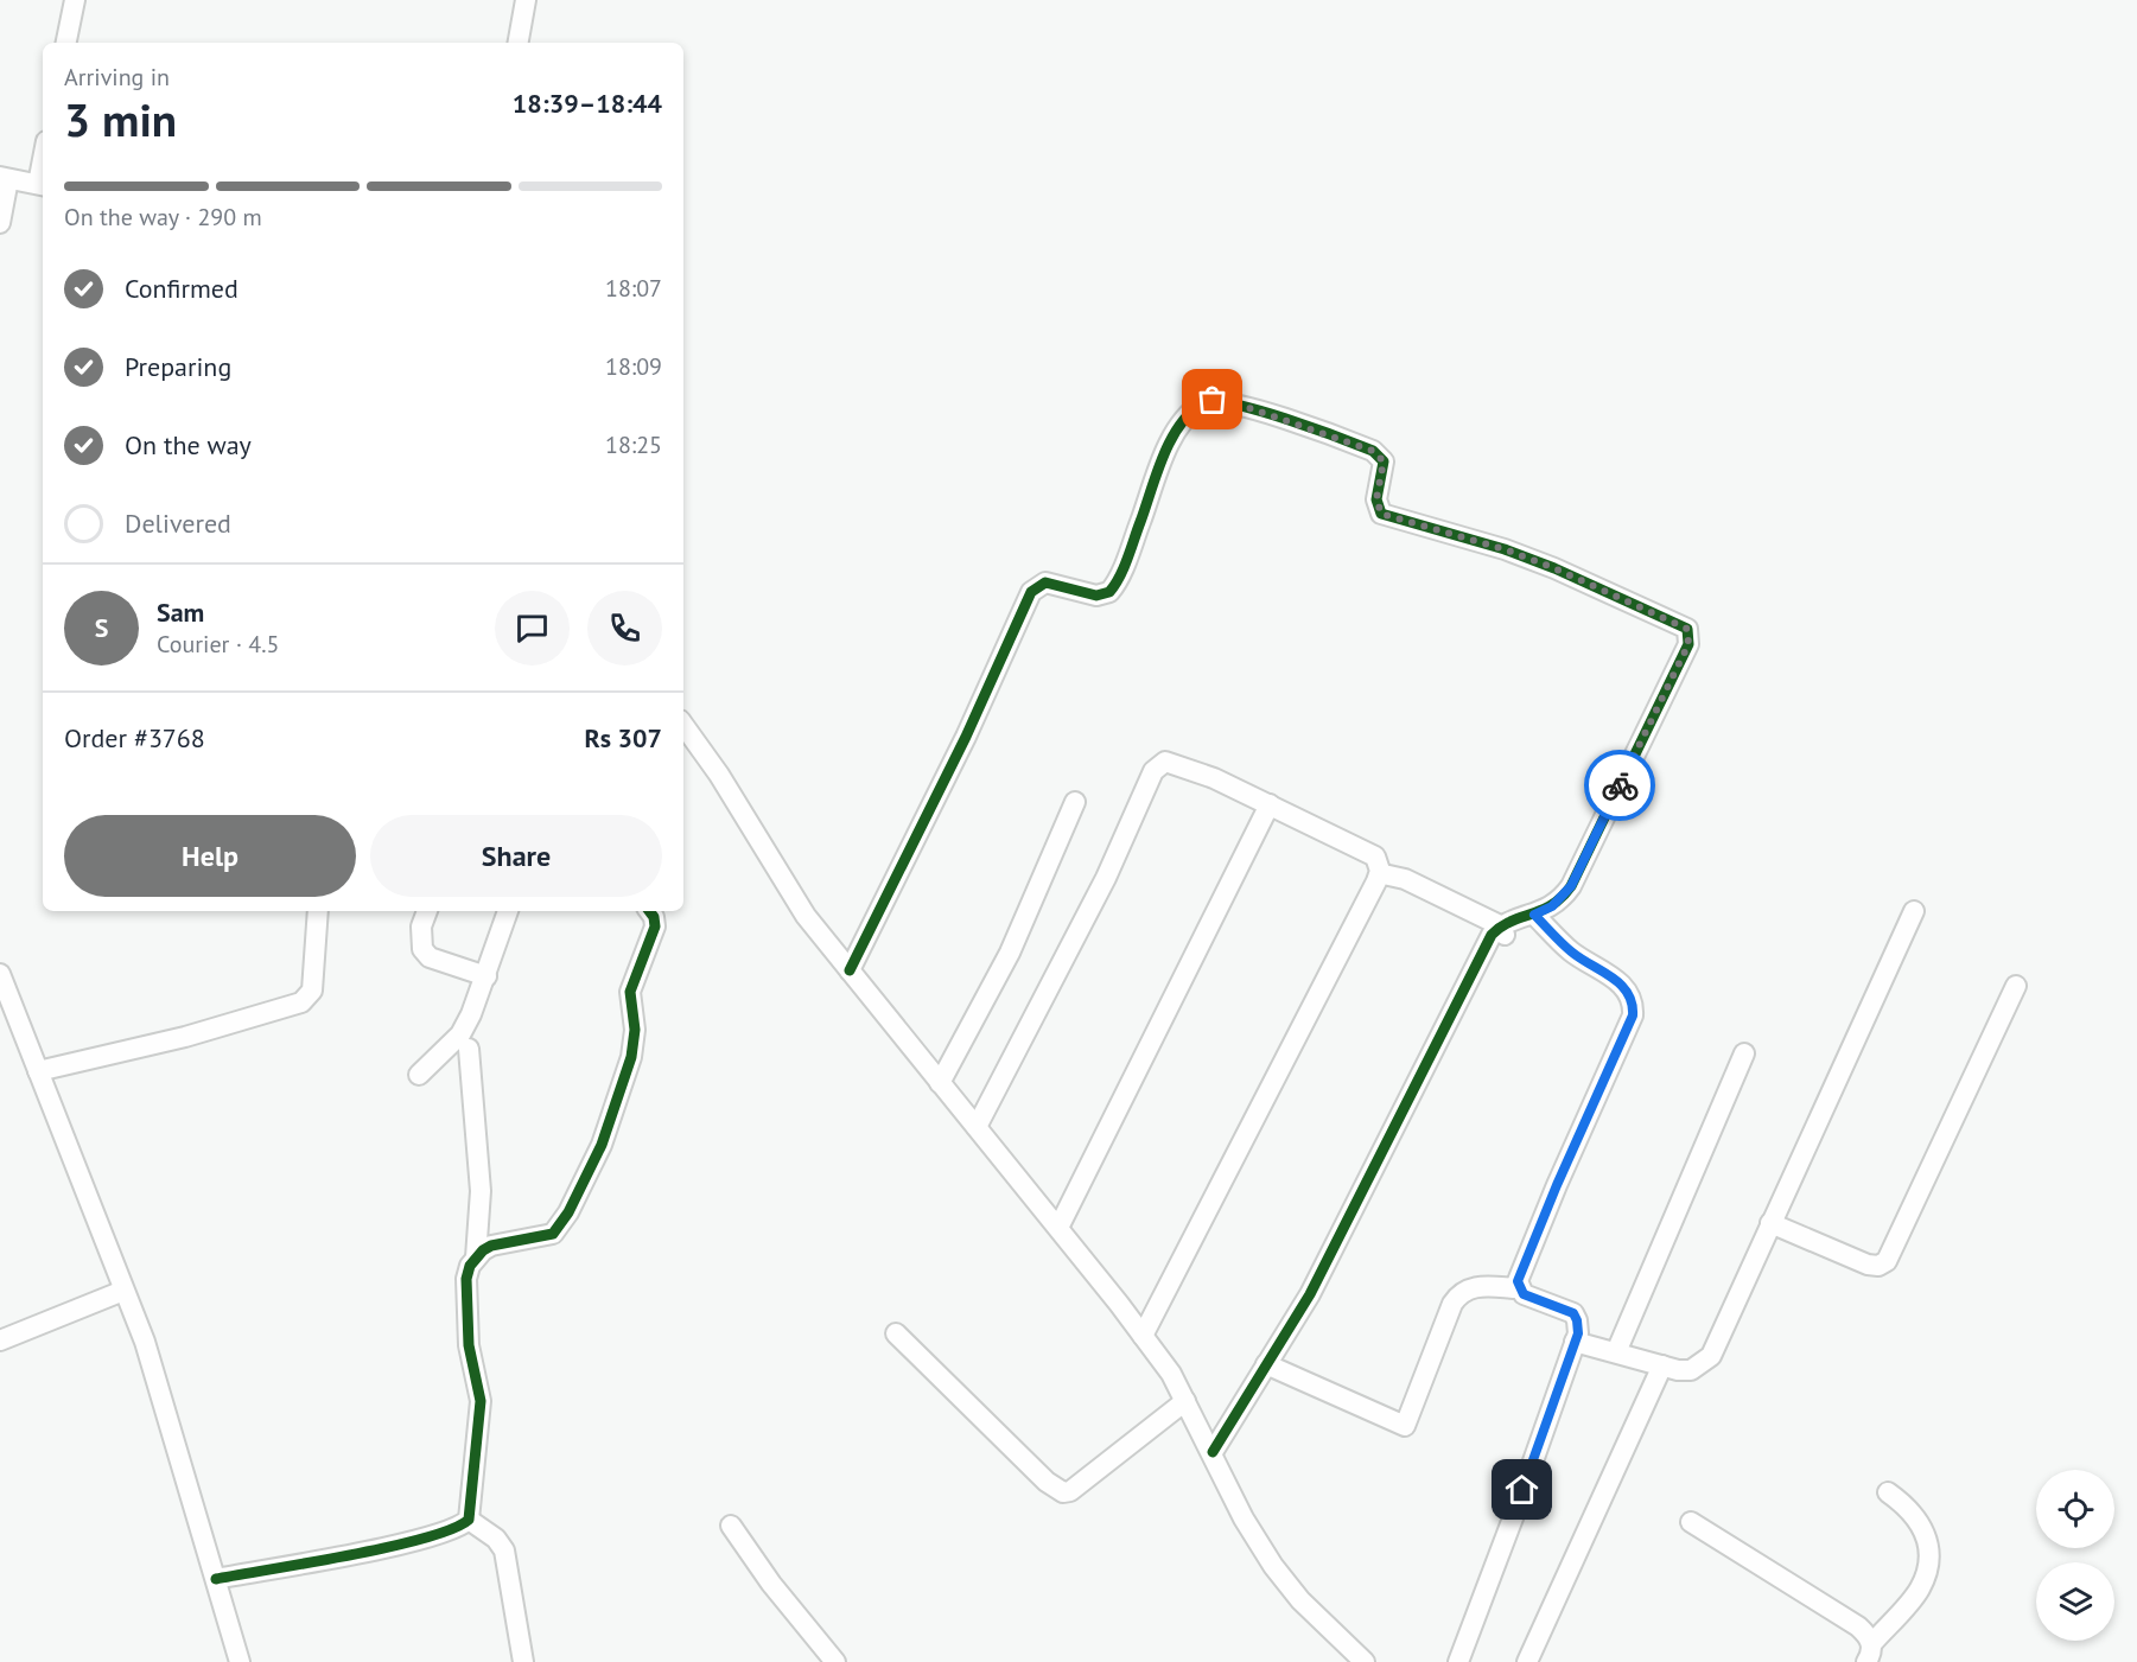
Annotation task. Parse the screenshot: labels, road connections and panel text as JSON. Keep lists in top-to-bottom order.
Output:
{
  "page": {
    "heading": ["3 min", "Arriving in", "18:39–18:44"],
    "panel": [
      "Sam",
      "Courier · 4.5",
      "Order #3768",
      "Rs 307"
    ],
    "bar": "On the way · 290 m",
    "list": [
      ["Confirmed", "18:07"],
      ["Preparing", "18:09"],
      ["On the way", "18:25"],
      "Delivered"
    ],
    "round": "S",
    "buttons": ["Help", "Share"]
  }
}
